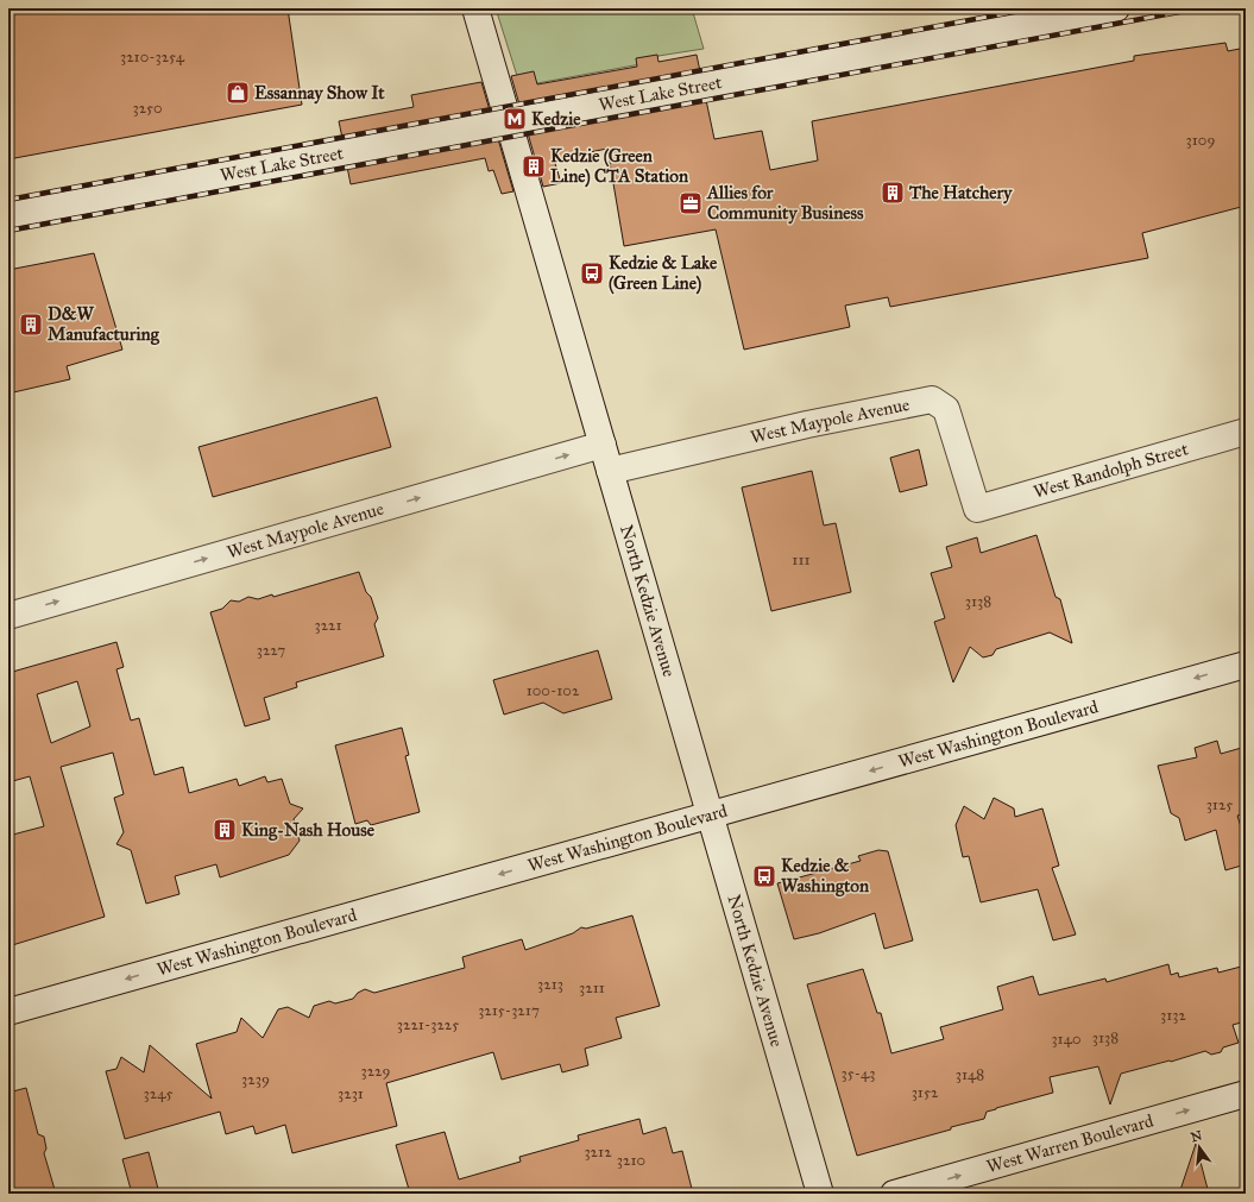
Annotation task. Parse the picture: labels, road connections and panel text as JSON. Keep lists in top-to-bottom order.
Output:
{
  "streets": {
    "street": [
      "West Lake Street",
      "West Maypole Avenue",
      "West Randolph Street",
      "North Kedzie Avenue",
      "West Washington Boulevard",
      "West Warren Boulevard"
    ]
  },
  "crossings": [
    ["West Lake Street", "North Kedzie Avenue"],
    ["West Maypole Avenue", "West Randolph Street"],
    ["West Maypole Avenue", "North Kedzie Avenue"],
    ["North Kedzie Avenue", "West Washington Boulevard"]
  ],
  "one_way": ["West Maypole Avenue", "West Washington Boulevard", "West Warren Boulevard"],
  "places": {
    "shop": ["Essannay Show It"],
    "metro station": ["Kedzie"],
    "building": [
      "Kedzie (Green Line) CTA Station",
      "The Hatchery",
      "D&W Manufacturing",
      "King-Nash House"
    ],
    "office": ["Allies for Community Business"],
    "bus stop": ["Kedzie & Lake (Green Line)", "Kedzie & Washington"]
  },
  "house_numbers": [
    "3210-3254",
    "3250",
    "3109",
    "111",
    "3138",
    "3221",
    "3227",
    "100-102",
    "3125",
    "3213",
    "3211",
    "3215-3217",
    "3132",
    "3221-3225",
    "3138",
    "3140",
    "3229",
    "35-43",
    "3148",
    "3239",
    "3152",
    "3245",
    "3231",
    "3212",
    "3210"
  ],
  "north": "top"
}
